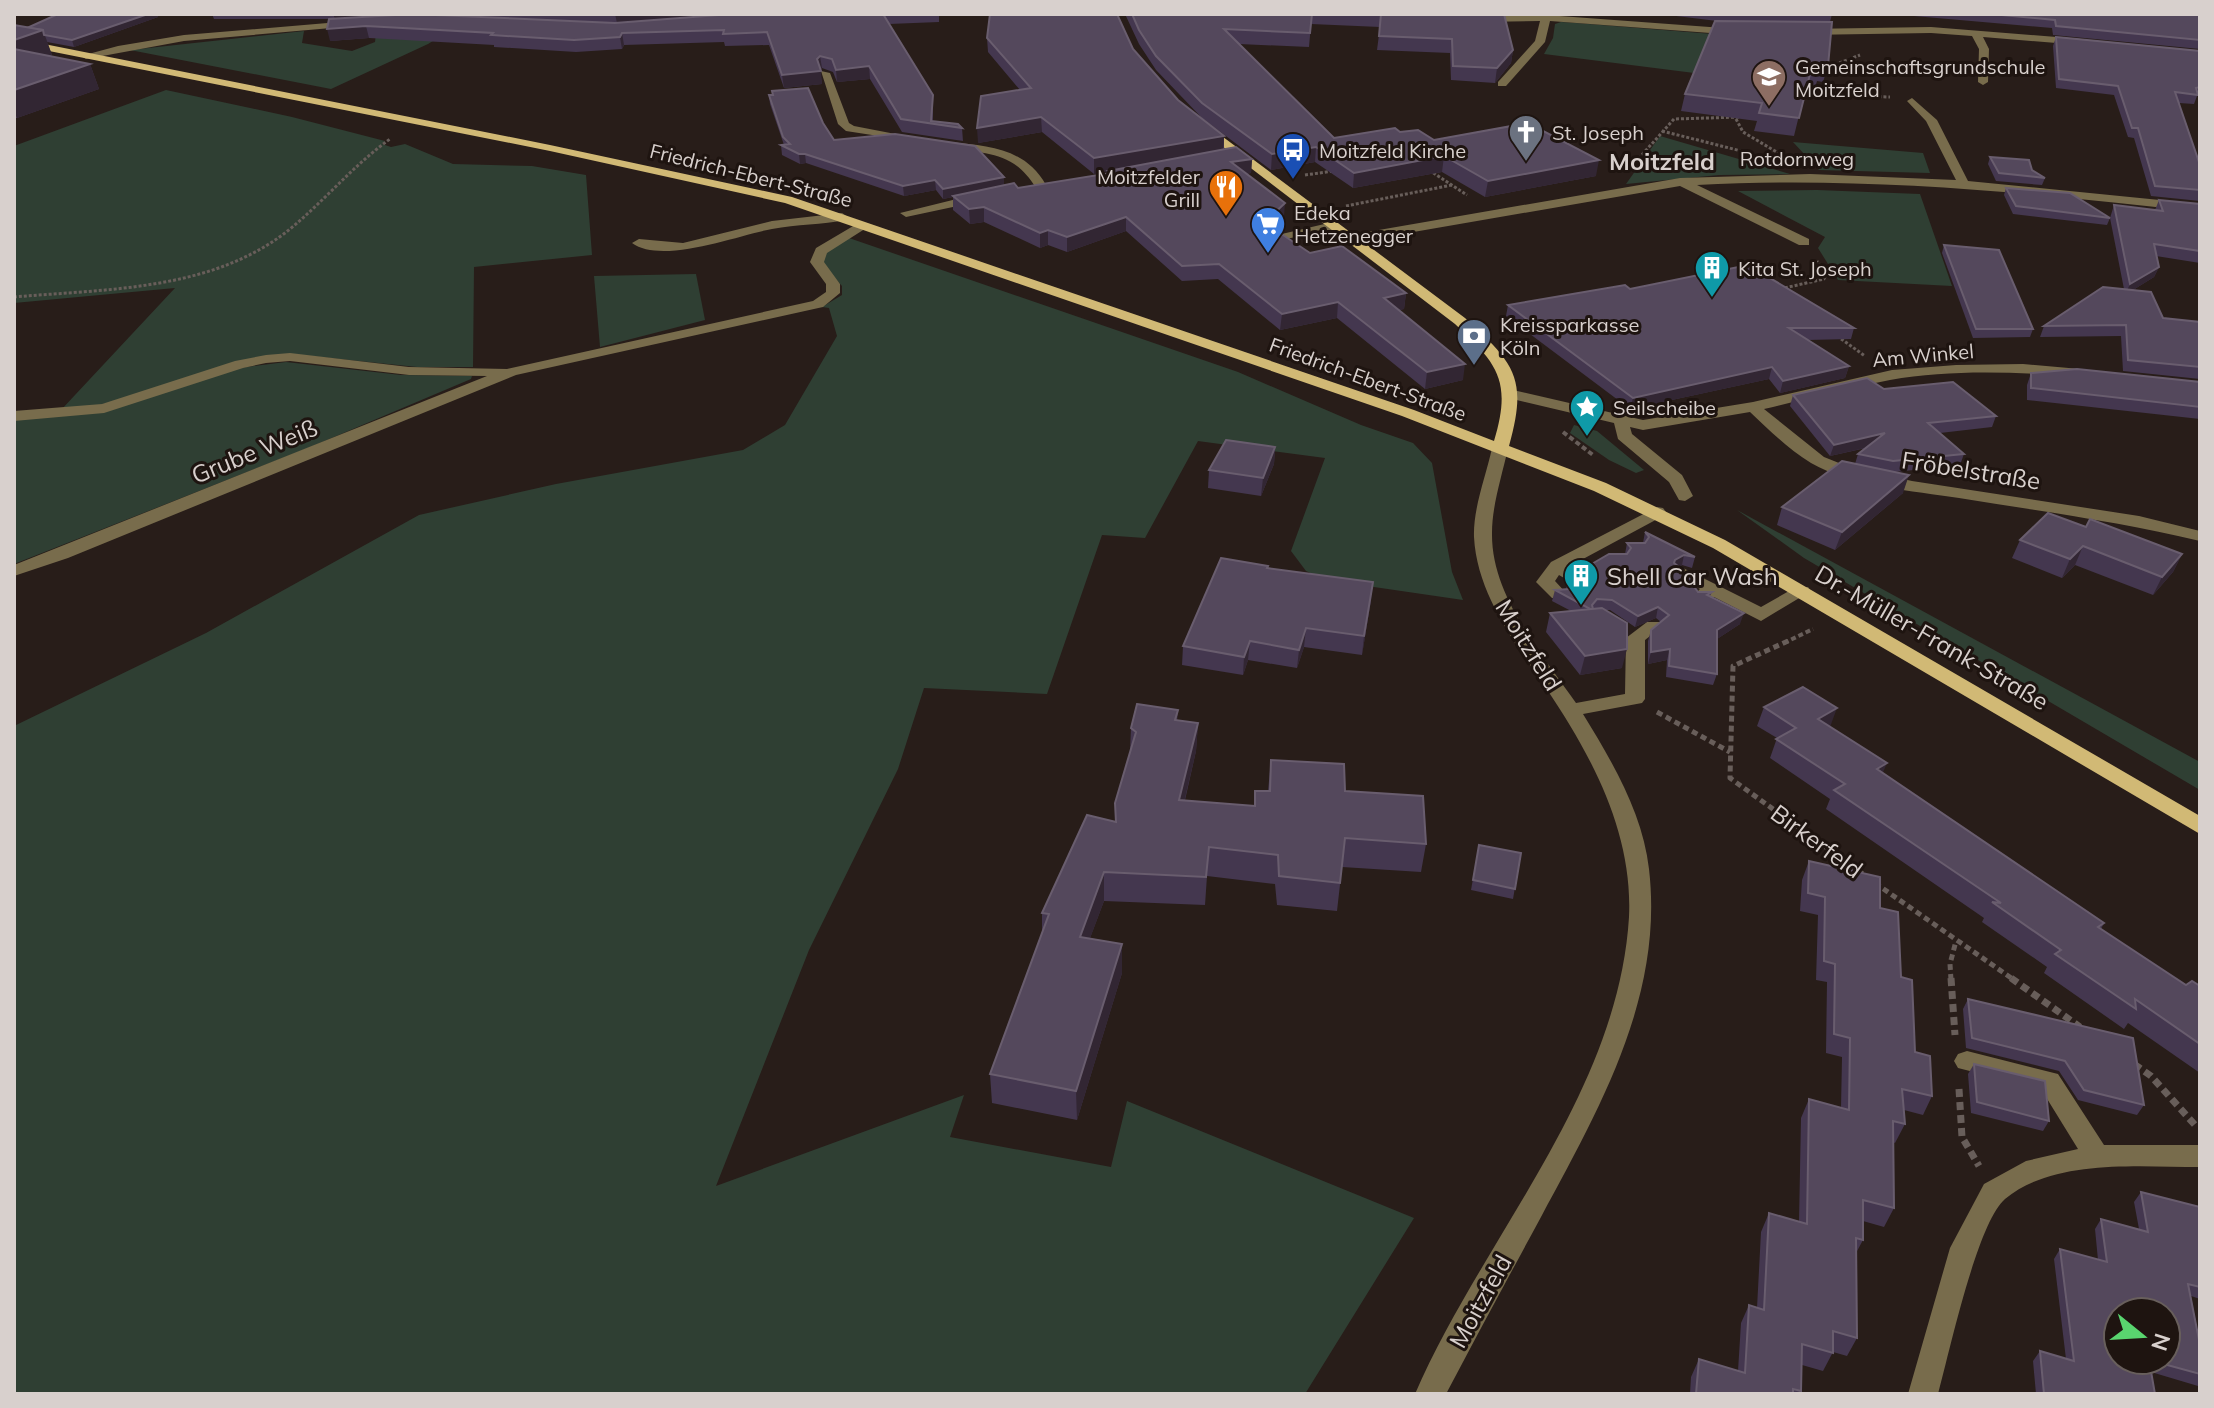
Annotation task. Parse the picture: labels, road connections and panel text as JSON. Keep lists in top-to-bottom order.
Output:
{
  "streets": {
    "main road": ["Friedrich-Ebert-Straße", "Dr.-Müller-Frank-Straße", "Moitzfeld"],
    "street": [
      "Rotdornweg",
      "Am Winkel",
      "Grube Weiß",
      "Fröbelstraße"
    ],
    "path": ["Birkerfeld"]
  },
  "crossings": [
    ["Friedrich-Ebert-Straße", "Grube Weiß"],
    ["Friedrich-Ebert-Straße", "Dr.-Müller-Frank-Straße"],
    ["Friedrich-Ebert-Straße", "Moitzfeld"],
    ["Am Winkel", "Fröbelstraße"],
    ["Am Winkel", "Moitzfeld"],
    ["Dr.-Müller-Frank-Straße", "Moitzfeld"],
    ["Dr.-Müller-Frank-Straße", "Birkerfeld"]
  ],
  "districts": ["Moitzfeld"],
  "places": {
    "school or university": ["Gemeinschaftsgrundschule Moitzfeld"],
    "church": ["St. Joseph"],
    "bus stop": ["Moitzfeld Kirche"],
    "restaurant": ["Moitzfelder Grill"],
    "supermarket": ["Edeka Hetzenegger"],
    "building": ["Kita St. Joseph", "Shell Car Wash"],
    "bank": ["Kreissparkasse Köln"],
    "place": ["Seilscheibe"]
  },
  "north": "right"
}
